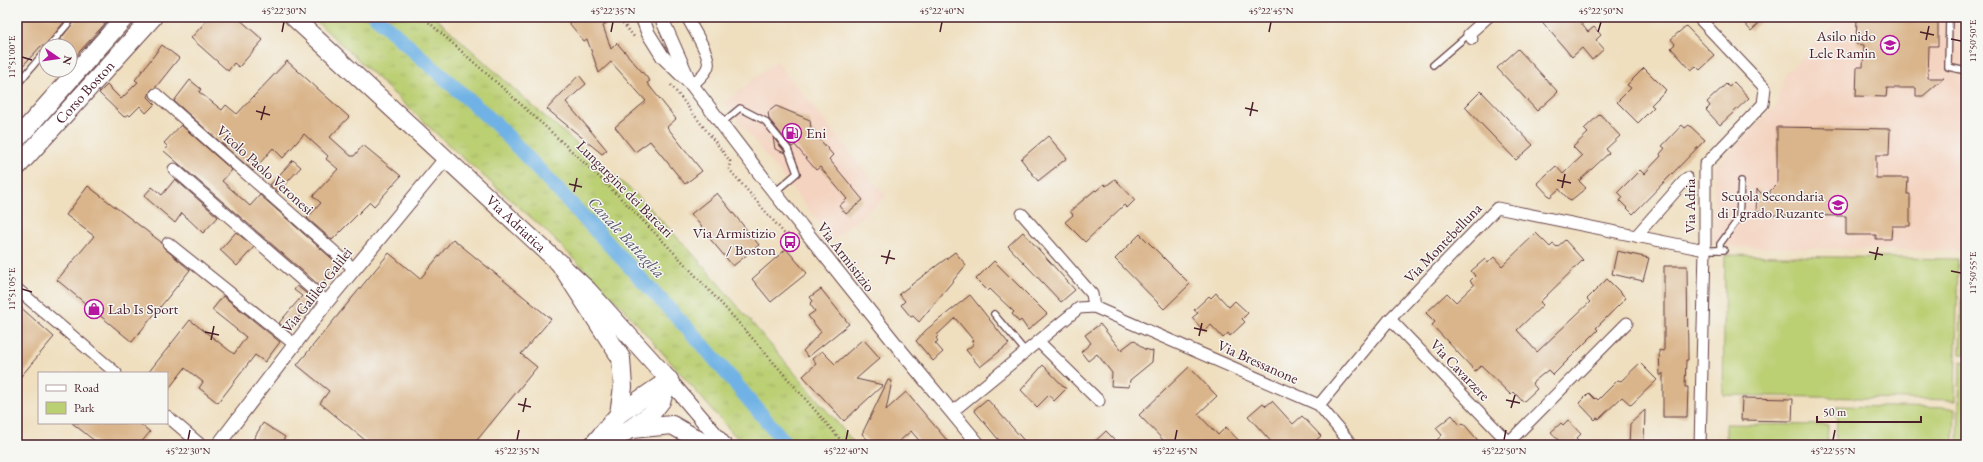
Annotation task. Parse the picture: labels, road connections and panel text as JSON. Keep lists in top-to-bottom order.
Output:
{
  "streets": {
    "highway": ["Corso Boston"],
    "main road": ["Via Adriatica"],
    "street": [
      "Vicolo Paolo Veronesi",
      "Via Adria",
      "Via Montebelluna",
      "Via Armistizio",
      "Via Galileo Galilei",
      "Via Bressanone",
      "Via Cavarzere"
    ],
    "path": ["Lungargine dei Barcari"]
  },
  "crossings": [
    ["Vicolo Paolo Veronesi", "Via Galileo Galilei"],
    ["Via Adria", "Via Montebelluna"],
    ["Via Adriatica", "Via Galileo Galilei"],
    ["Via Montebelluna", "Via Bressanone"],
    ["Via Montebelluna", "Via Cavarzere"]
  ],
  "water": ["Canale Battaglia"],
  "places": {
    "school or university": ["Asilo nido Lele Ramin", "Scuola Secondaria di I grado Ruzante"],
    "fuel station": ["Eni"],
    "bus stop": ["Via Armistizio / Boston"],
    "shop": ["Lab Is Sport"]
  },
  "legend": ["Road", "Park"],
  "scale_bar": "50 m",
  "north": "right",
  "coordinates": [
    "45°22'30\"N",
    "45°22'35\"N",
    "45°22'40\"N",
    "45°22'45\"N",
    "45°22'50\"N",
    "11°50'50\"E",
    "11°51'00\"E",
    "11°50'55\"E",
    "11°51'05\"E",
    "45°22'55\"N"
  ]
}
